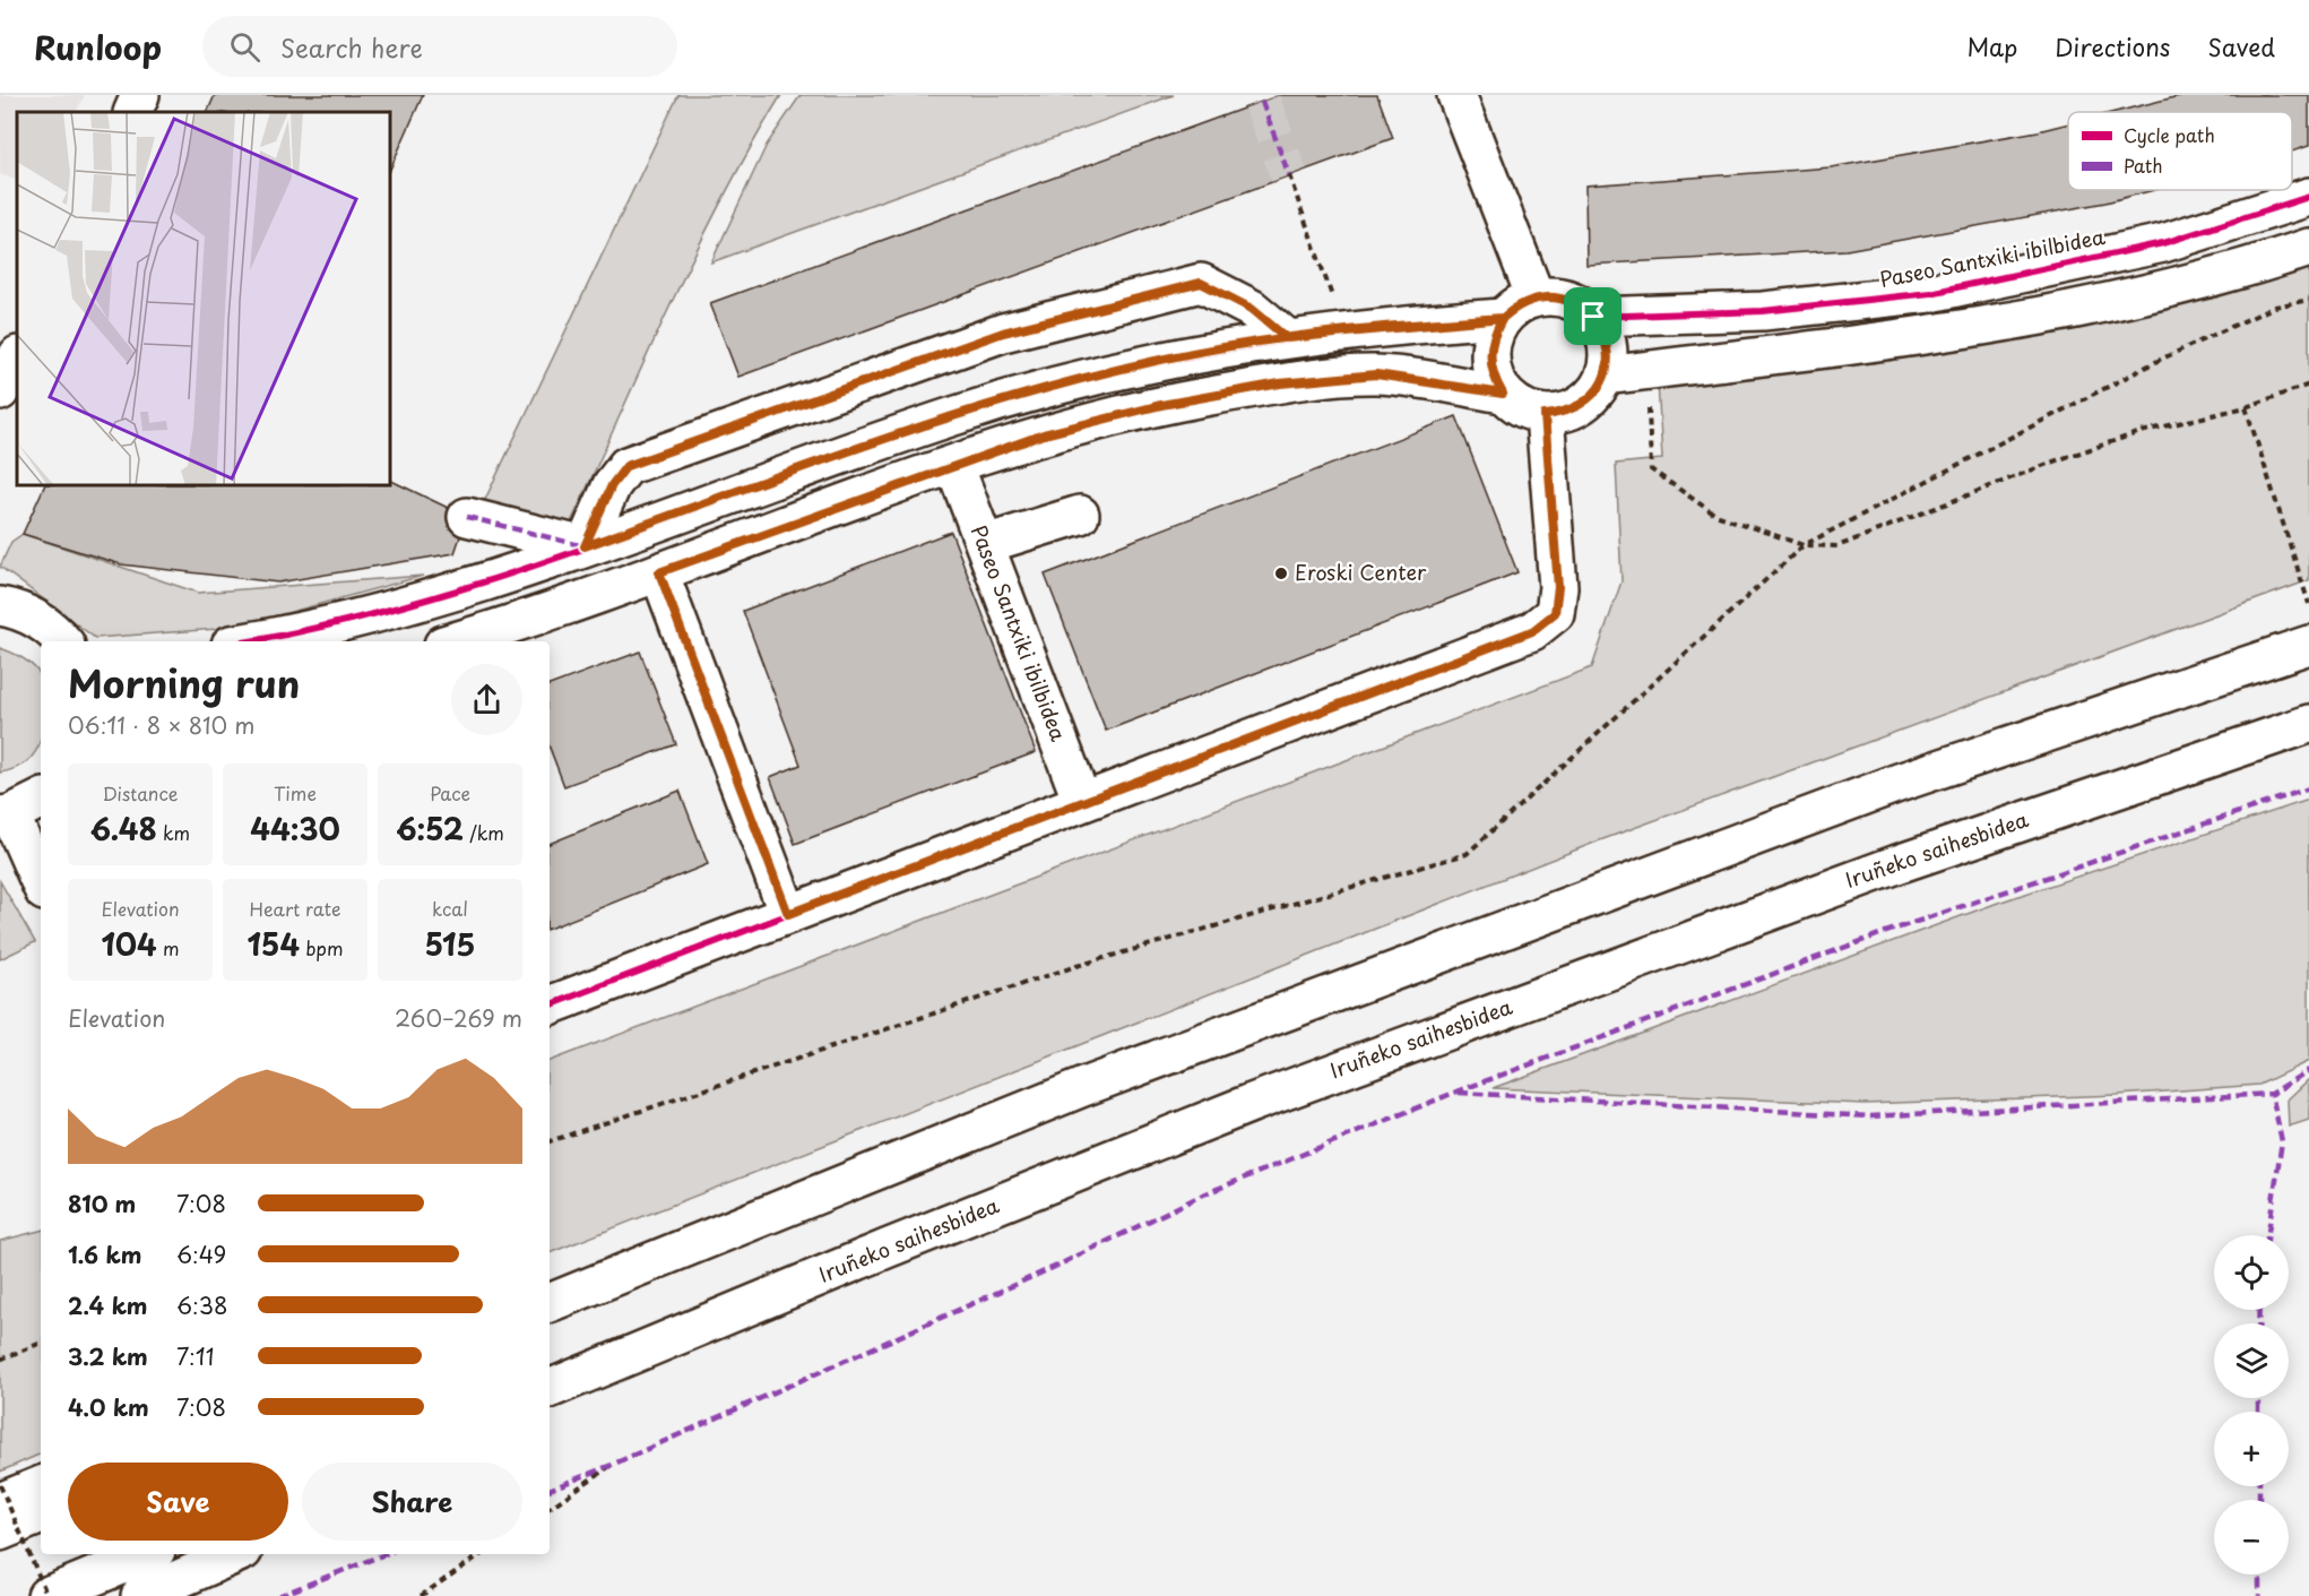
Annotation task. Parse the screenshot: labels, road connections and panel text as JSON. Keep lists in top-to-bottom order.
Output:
{
  "streets": {
    "main road": ["Paseo Santxiki ibilbidea", "Iruñeko saihesbidea"]
  },
  "places": ["Eroski Center"],
  "legend": ["Cycle path", "Path"],
  "page": {
    "header": "Runloop",
    "search": "Search here",
    "nav": ["Map", "Directions", "Saved"],
    "heading": ["Morning run", "06:11 · 8 × 810 m"],
    "stats": [
      ["Distance", "6.48 km"],
      ["Time", "44:30"],
      ["Pace", "6:52 /km"],
      ["Elevation", "104 m"],
      ["Heart rate", "154 bpm"],
      ["kcal", "515"]
    ],
    "chart": ["Elevation", "260–269 m"],
    "list": [
      {
        "name": "810 m",
        "note": "7:08"
      },
      {
        "name": "1.6 km",
        "note": "6:49"
      },
      {
        "name": "2.4 km",
        "note": "6:38"
      },
      {
        "name": "3.2 km",
        "note": "7:11"
      },
      {
        "name": "4.0 km",
        "note": "7:08"
      }
    ],
    "map_buttons": ["+", "−"],
    "buttons": ["Save", "Share"]
  }
}
